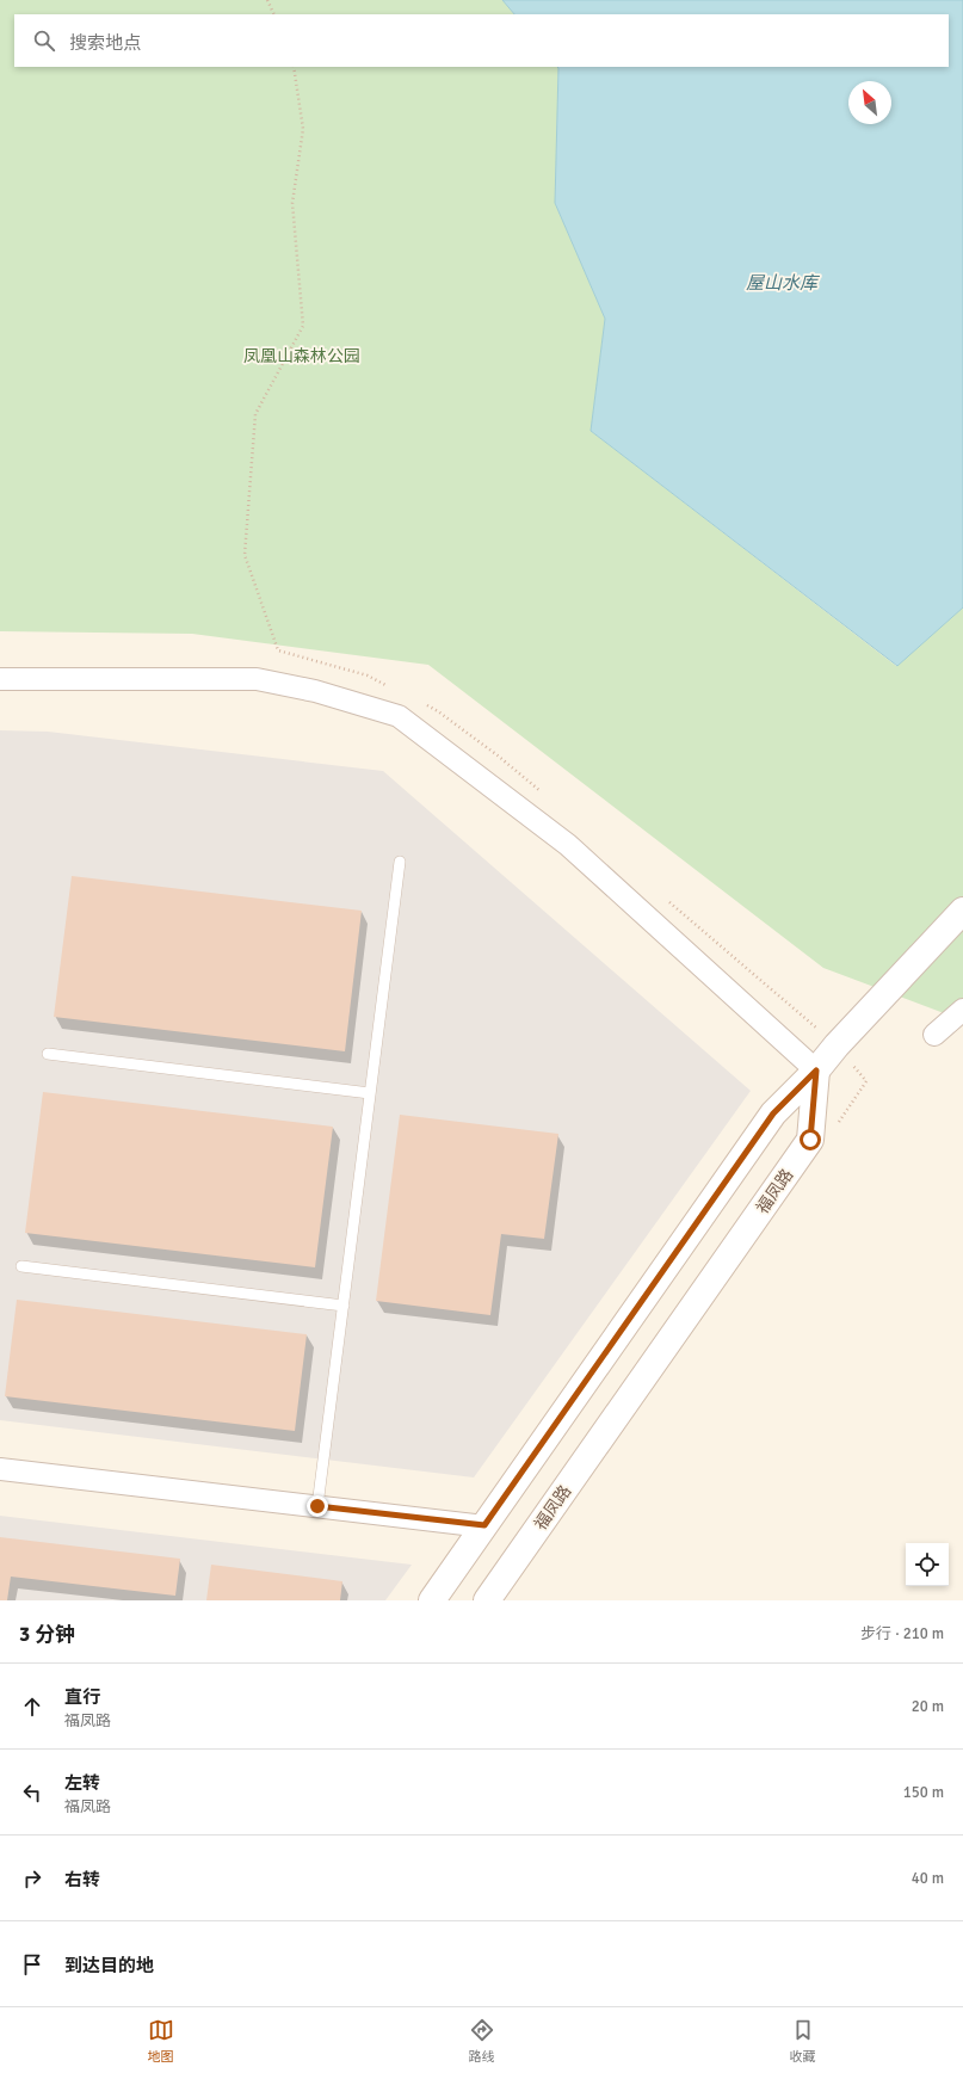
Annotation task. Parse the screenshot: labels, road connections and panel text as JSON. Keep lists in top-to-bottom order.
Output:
{
  "streets": {
    "main road": ["福凤路"]
  },
  "water": ["屋山水库"],
  "parks": ["凤凰山森林公园"],
  "north": "top left",
  "page": {
    "search": "搜索地点",
    "heading": ["3 分钟", "步行 · 210 m"],
    "list": [
      ["直行", "福凤路", "20 m"],
      ["左转", "福凤路", "150 m"],
      ["右转", "40 m"],
      "到达目的地"
    ],
    "nav": ["地图", "路线", "收藏"]
  }
}
